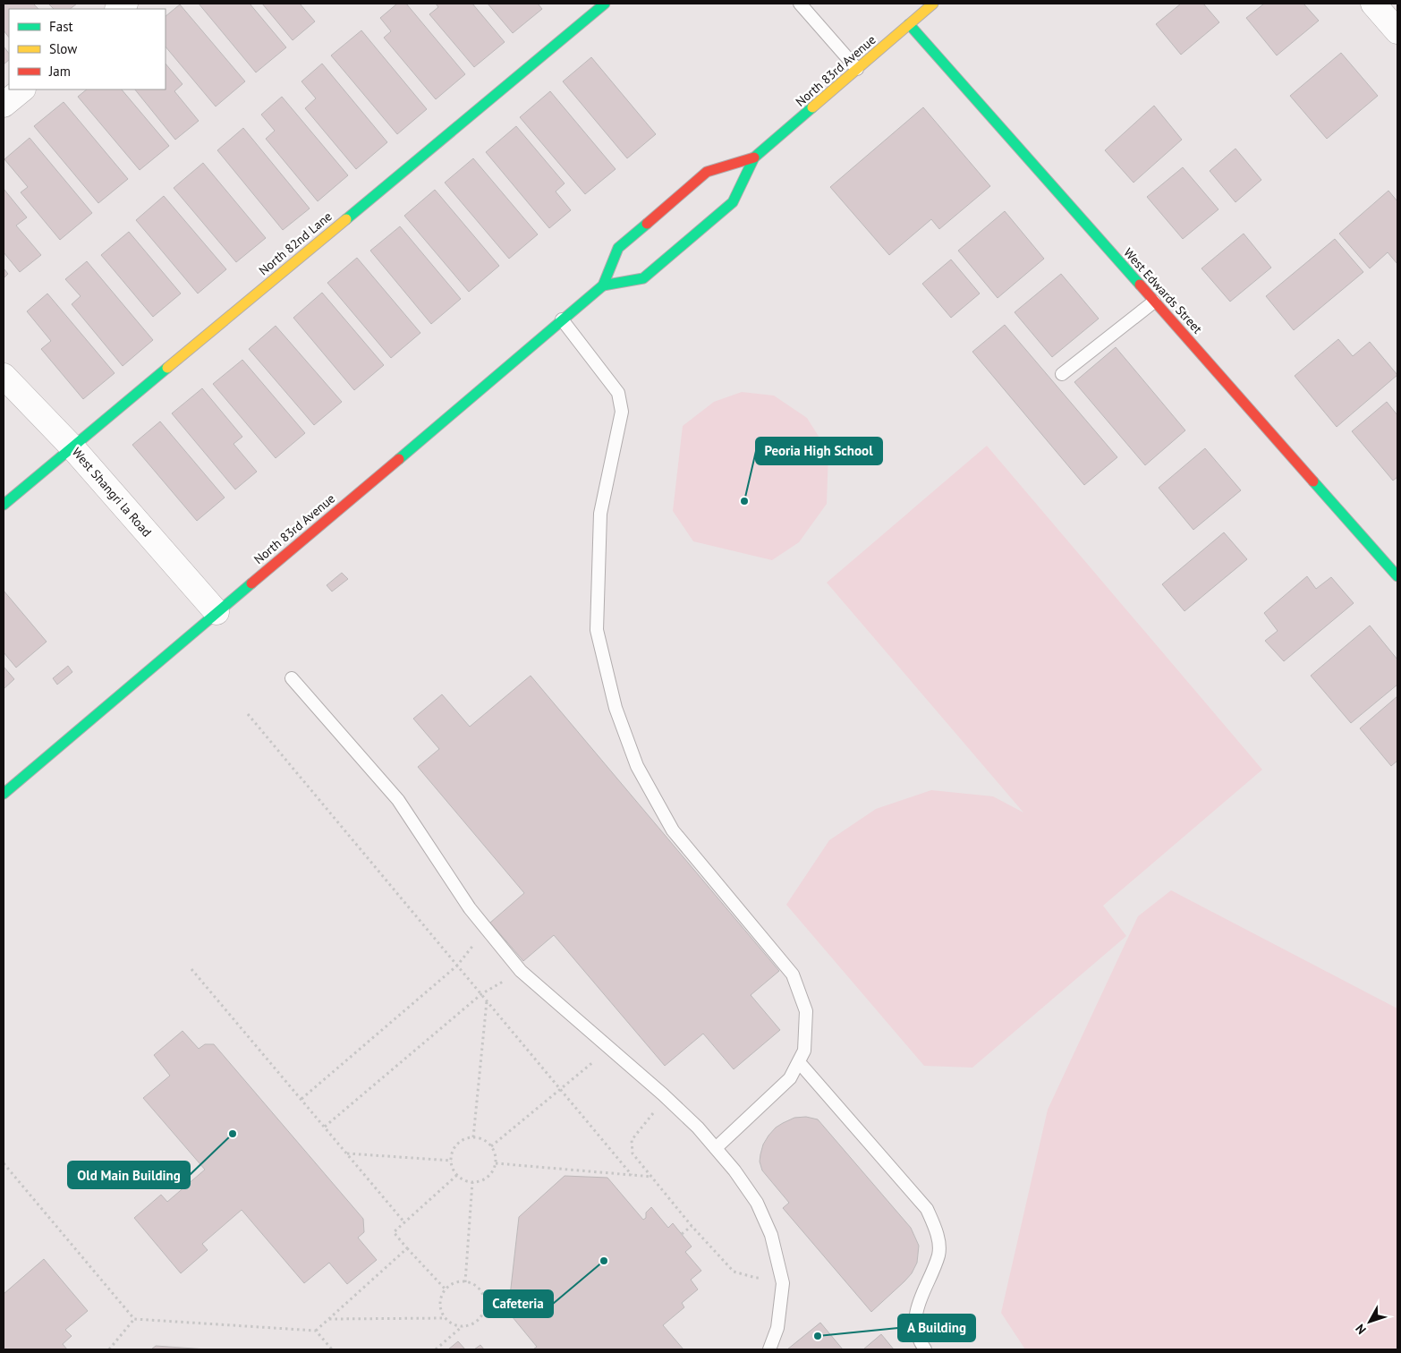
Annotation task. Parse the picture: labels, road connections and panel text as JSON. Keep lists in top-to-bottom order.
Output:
{
  "streets": {
    "street": [
      "North 83rd Avenue",
      "North 82nd Lane",
      "West Edwards Street",
      "West Shangri la Road"
    ]
  },
  "crossings": [
    ["North 83rd Avenue", "West Edwards Street"],
    ["North 83rd Avenue", "West Shangri la Road"],
    ["North 82nd Lane", "West Shangri la Road"]
  ],
  "places": [
    "Peoria High School",
    "Old Main Building",
    "Cafeteria",
    "A Building"
  ],
  "legend": ["Fast", "Slow", "Jam"],
  "north": "bottom left"
}
